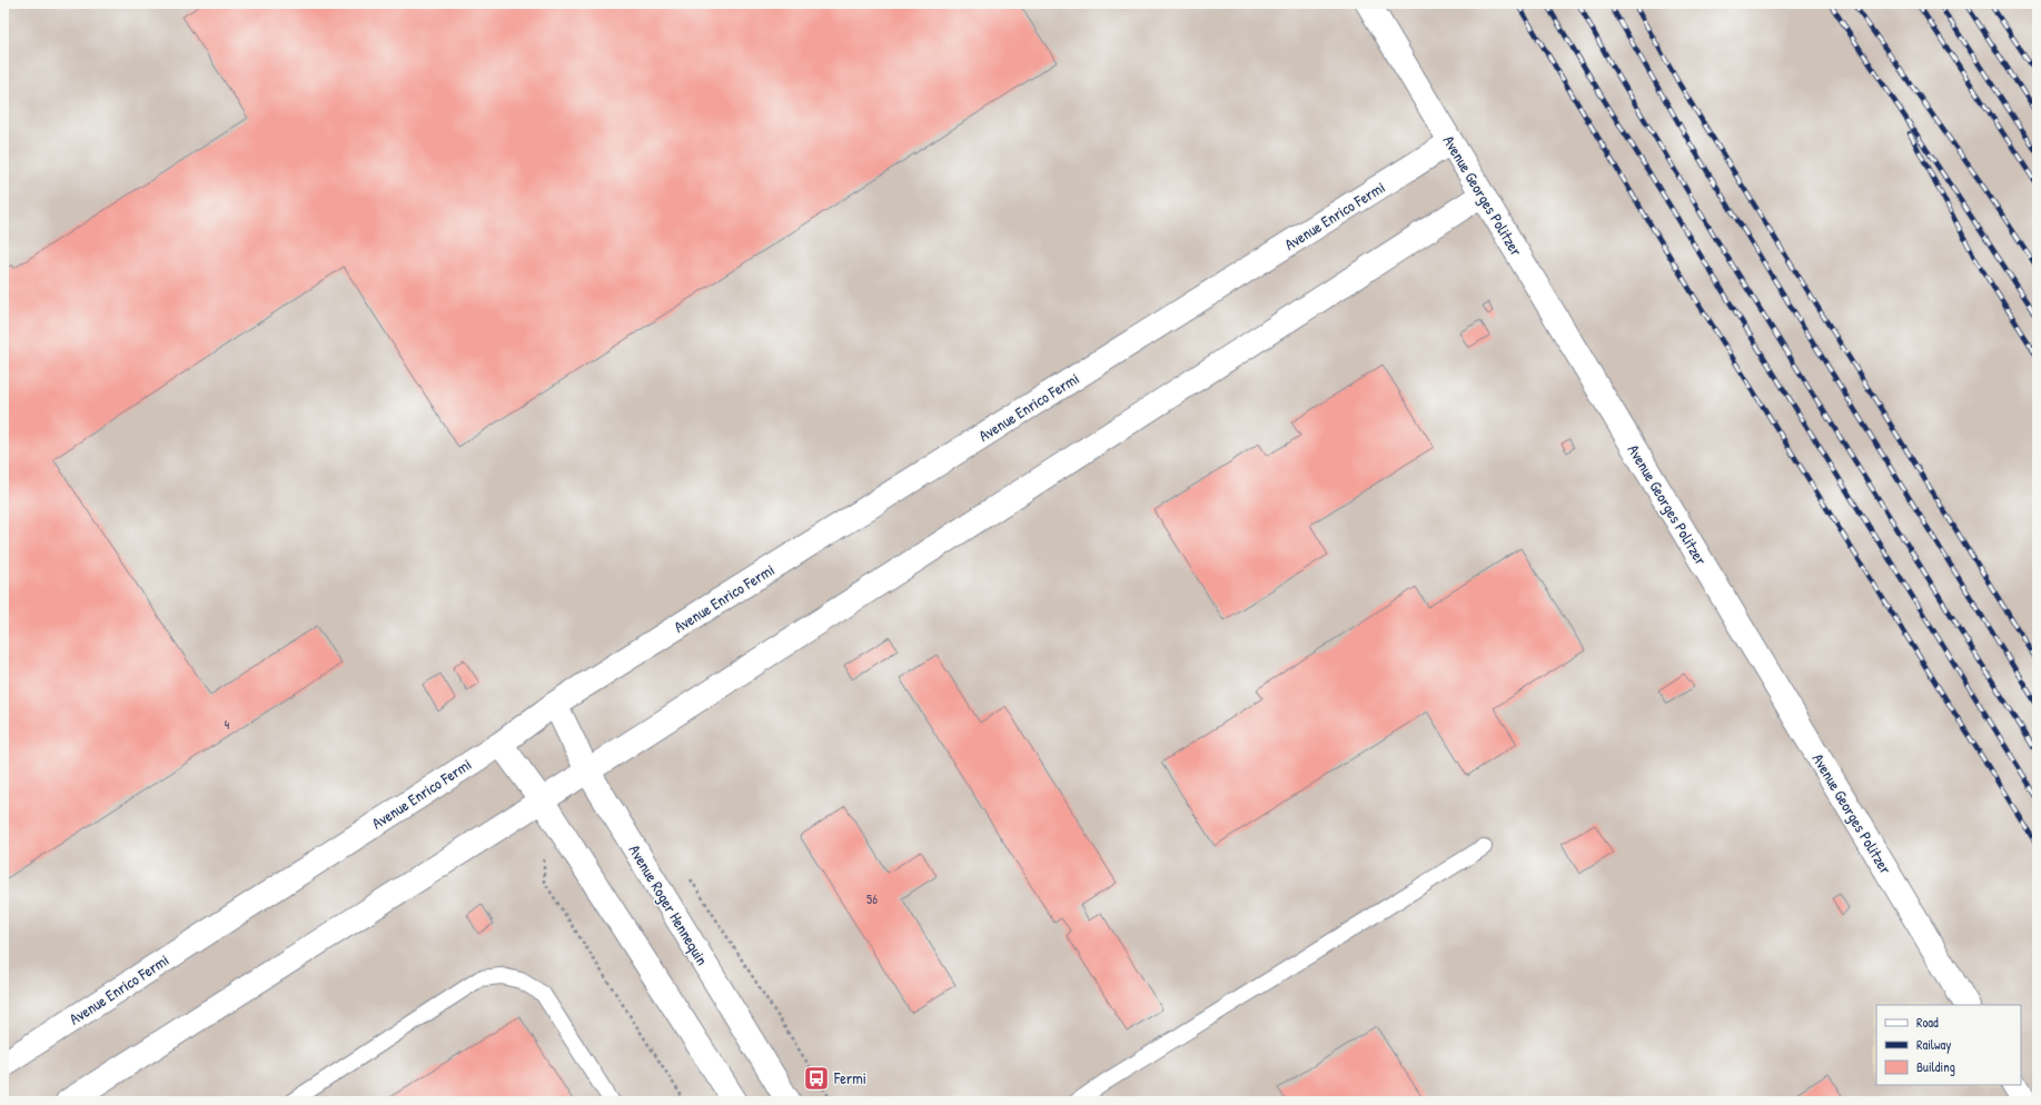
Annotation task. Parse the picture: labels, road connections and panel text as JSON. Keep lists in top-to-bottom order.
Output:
{
  "streets": {
    "street": ["Avenue Georges Politzer", "Avenue Enrico Fermi", "Avenue Roger Hennequin"]
  },
  "crossings": [
    ["Avenue Georges Politzer", "Avenue Enrico Fermi"],
    ["Avenue Enrico Fermi", "Avenue Roger Hennequin"]
  ],
  "places": {
    "bus stop": ["Fermi"]
  },
  "house_numbers": ["4", "56"],
  "legend": ["Road", "Railway", "Building"]
}
